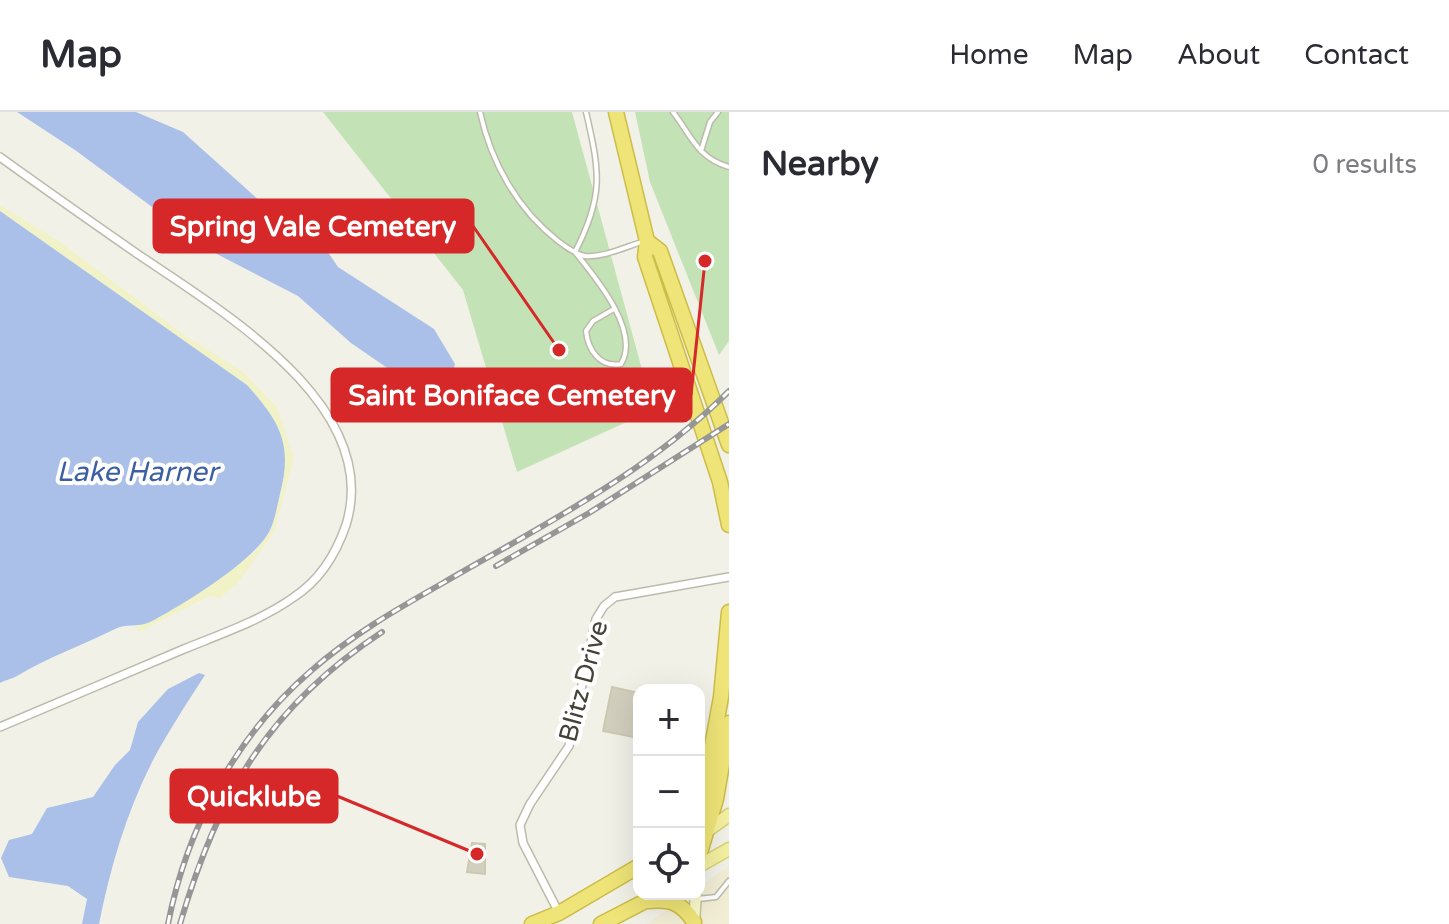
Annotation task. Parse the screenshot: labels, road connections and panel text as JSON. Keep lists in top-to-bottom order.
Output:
{
  "streets": {
    "street": ["Blitz Drive"]
  },
  "water": ["Lake Harner"],
  "places": ["Saint Boniface Cemetery", "Spring Vale Cemetery", "Quicklube"],
  "page": {
    "header": "Map",
    "nav": [
      "Home",
      "Map",
      "About",
      "Contact"
    ],
    "heading": ["Nearby", "0 results"],
    "map_buttons": ["+", "−"]
  }
}
